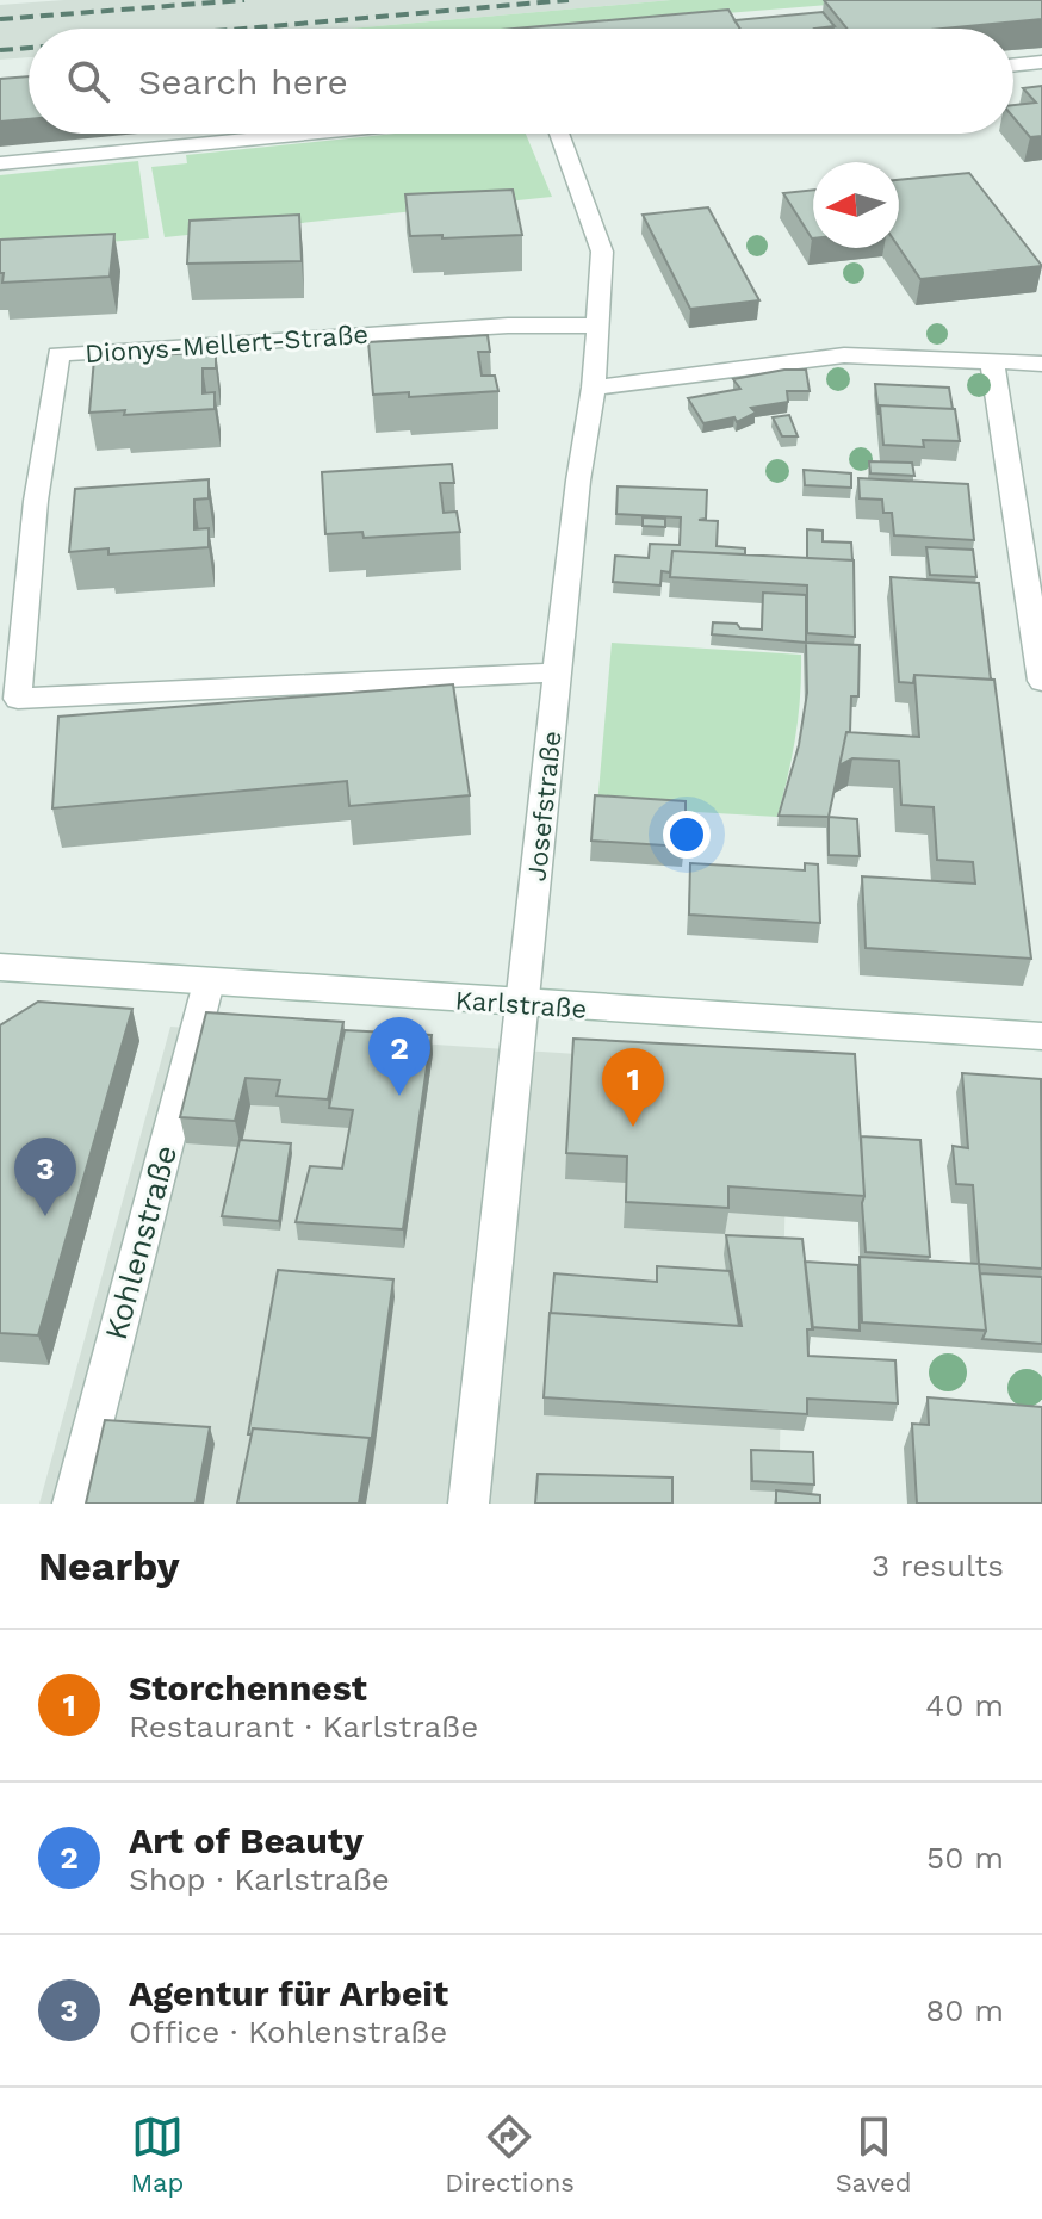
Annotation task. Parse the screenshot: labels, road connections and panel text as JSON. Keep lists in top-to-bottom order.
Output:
{
  "streets": {
    "street": [
      "Dionys-Mellert-Straße",
      "Josefstraße",
      "Karlstraße",
      "Kohlenstraße"
    ]
  },
  "crossings": [
    ["Dionys-Mellert-Straße", "Josefstraße"],
    ["Josefstraße", "Karlstraße"],
    ["Karlstraße", "Kohlenstraße"]
  ],
  "north": "left",
  "page": {
    "search": "Search here",
    "pins": ["2", "1", "3"],
    "heading": ["Nearby", "3 results"],
    "list": [
      {
        "mark": "1",
        "name": "Storchennest",
        "note": "Restaurant · Karlstraße",
        "value": "40 m"
      },
      {
        "mark": "2",
        "name": "Art of Beauty",
        "note": "Shop · Karlstraße",
        "value": "50 m"
      },
      {
        "mark": "3",
        "name": "Agentur für Arbeit",
        "note": "Office · Kohlenstraße",
        "value": "80 m"
      }
    ],
    "nav": ["Map", "Directions", "Saved"]
  }
}
